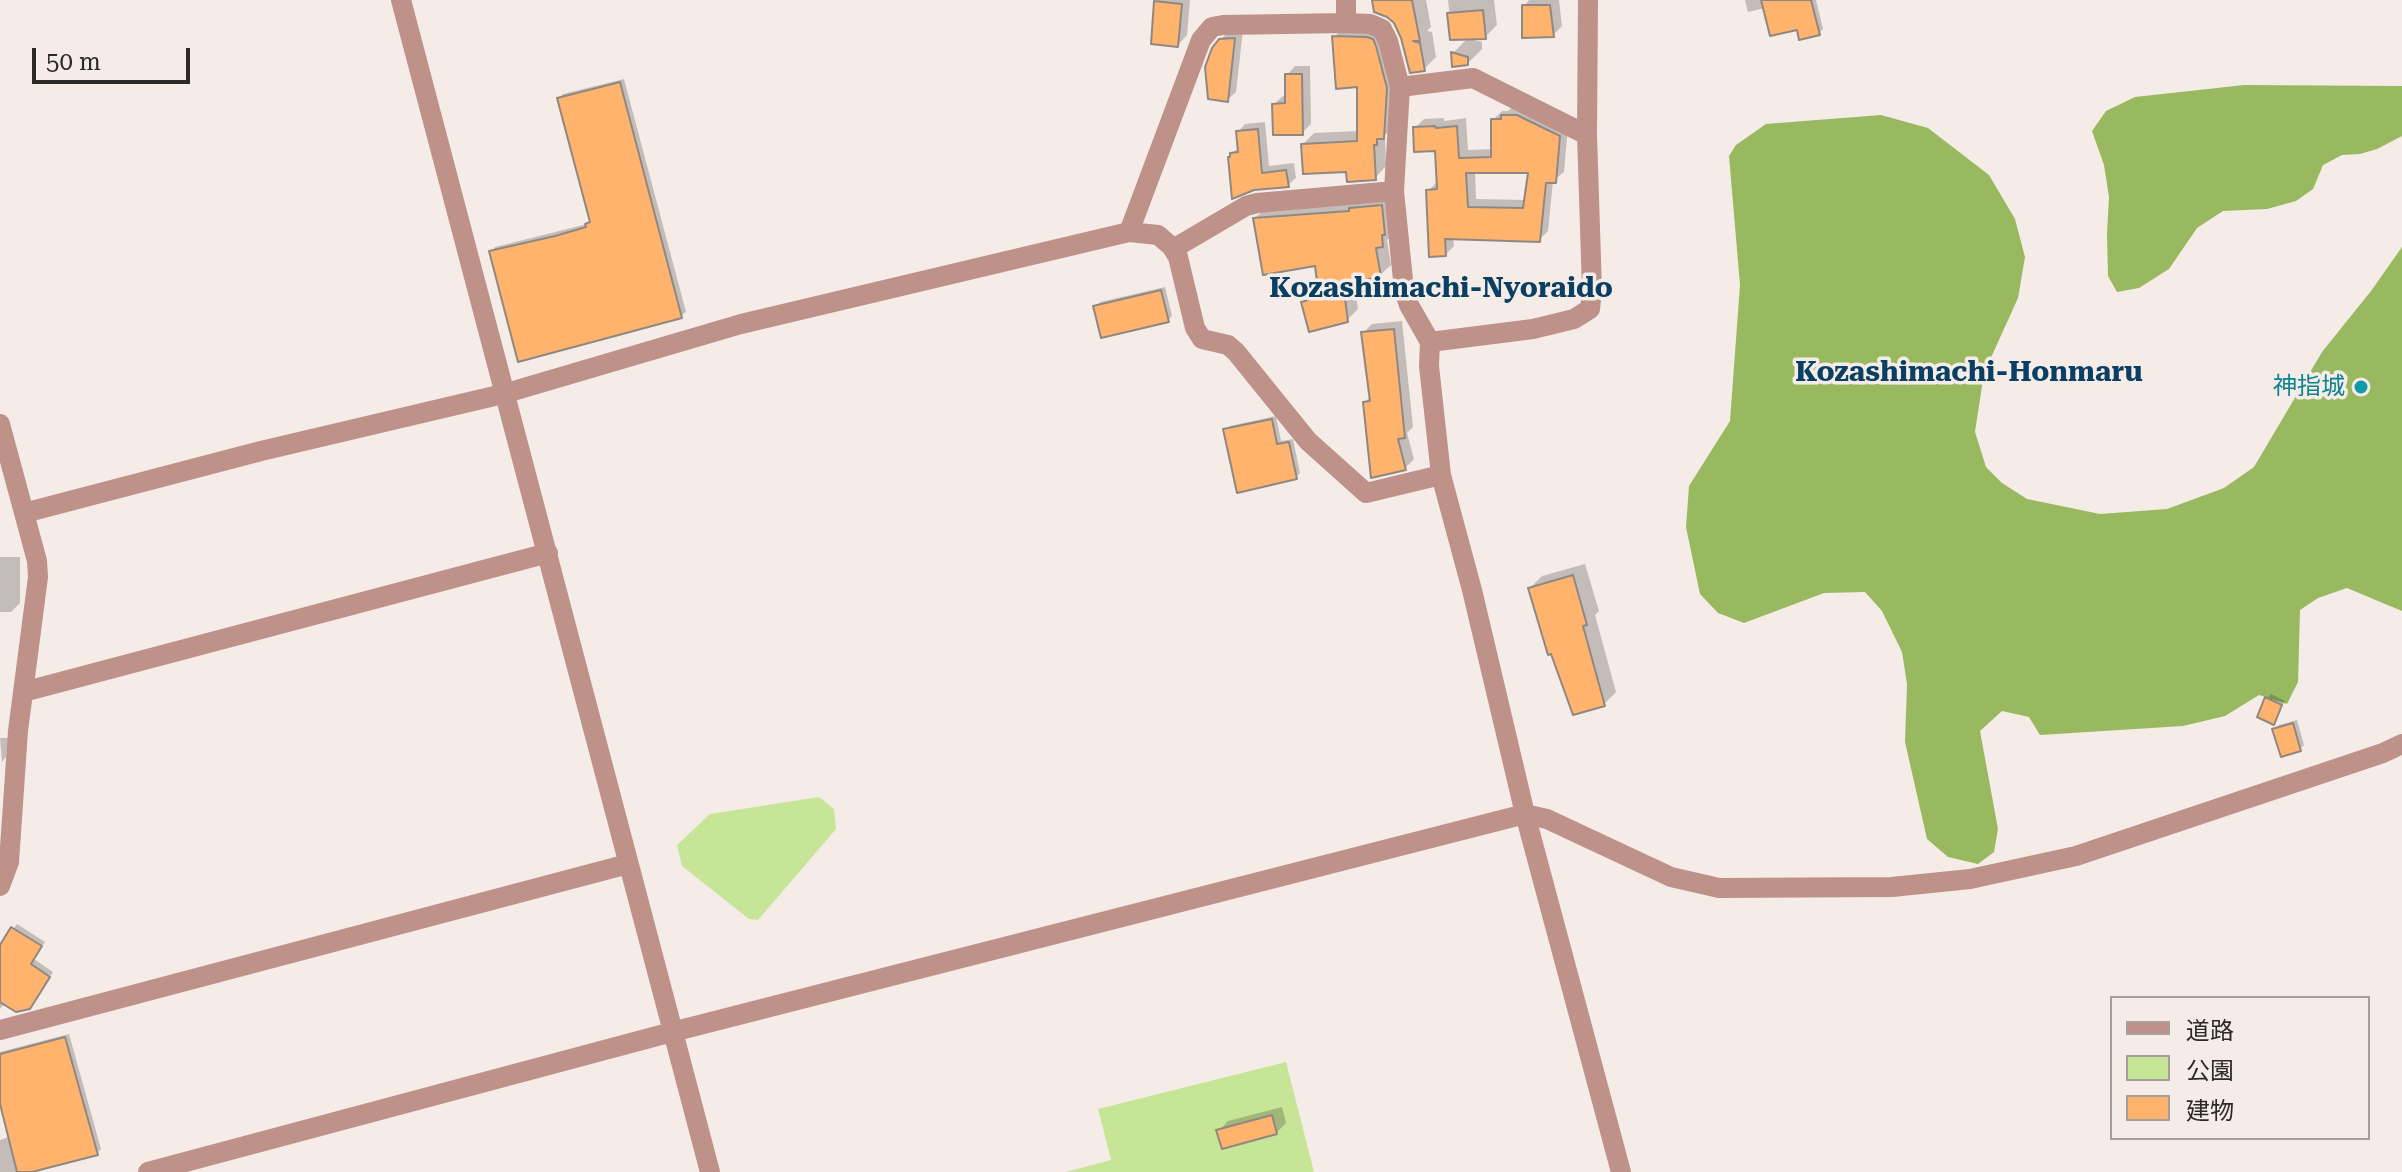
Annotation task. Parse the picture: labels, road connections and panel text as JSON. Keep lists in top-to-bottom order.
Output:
{
  "districts": ["Kozashimachi-Nyoraido", "Kozashimachi-Honmaru"],
  "places": ["神指城"],
  "legend": ["道路", "公園", "建物"],
  "scale_bar": "50 m"
}
